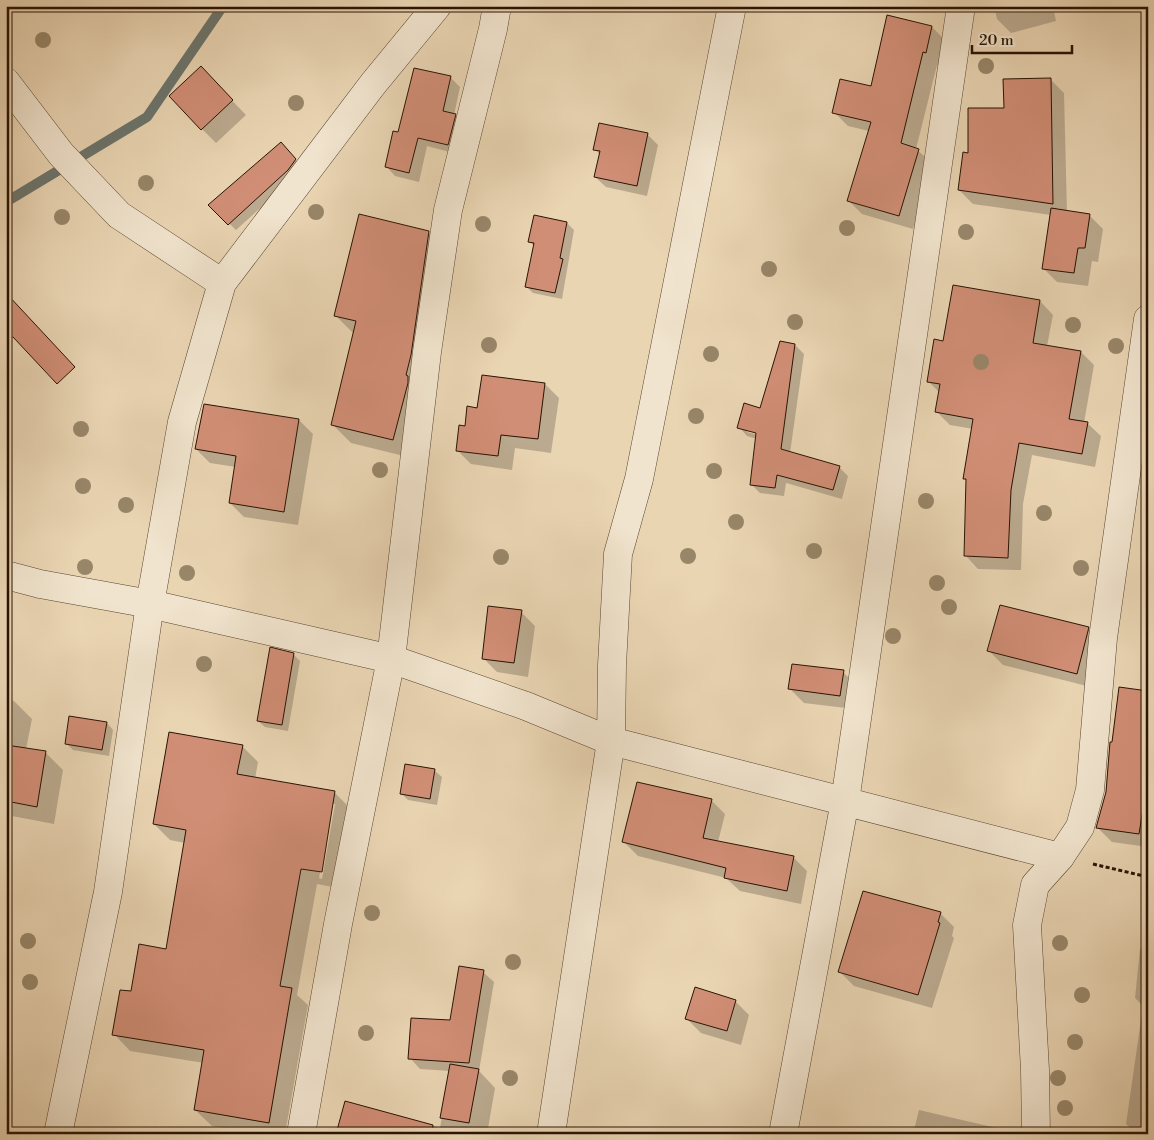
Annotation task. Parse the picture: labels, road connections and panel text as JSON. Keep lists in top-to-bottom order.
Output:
{
  "scale_bar": "20 m"
}
